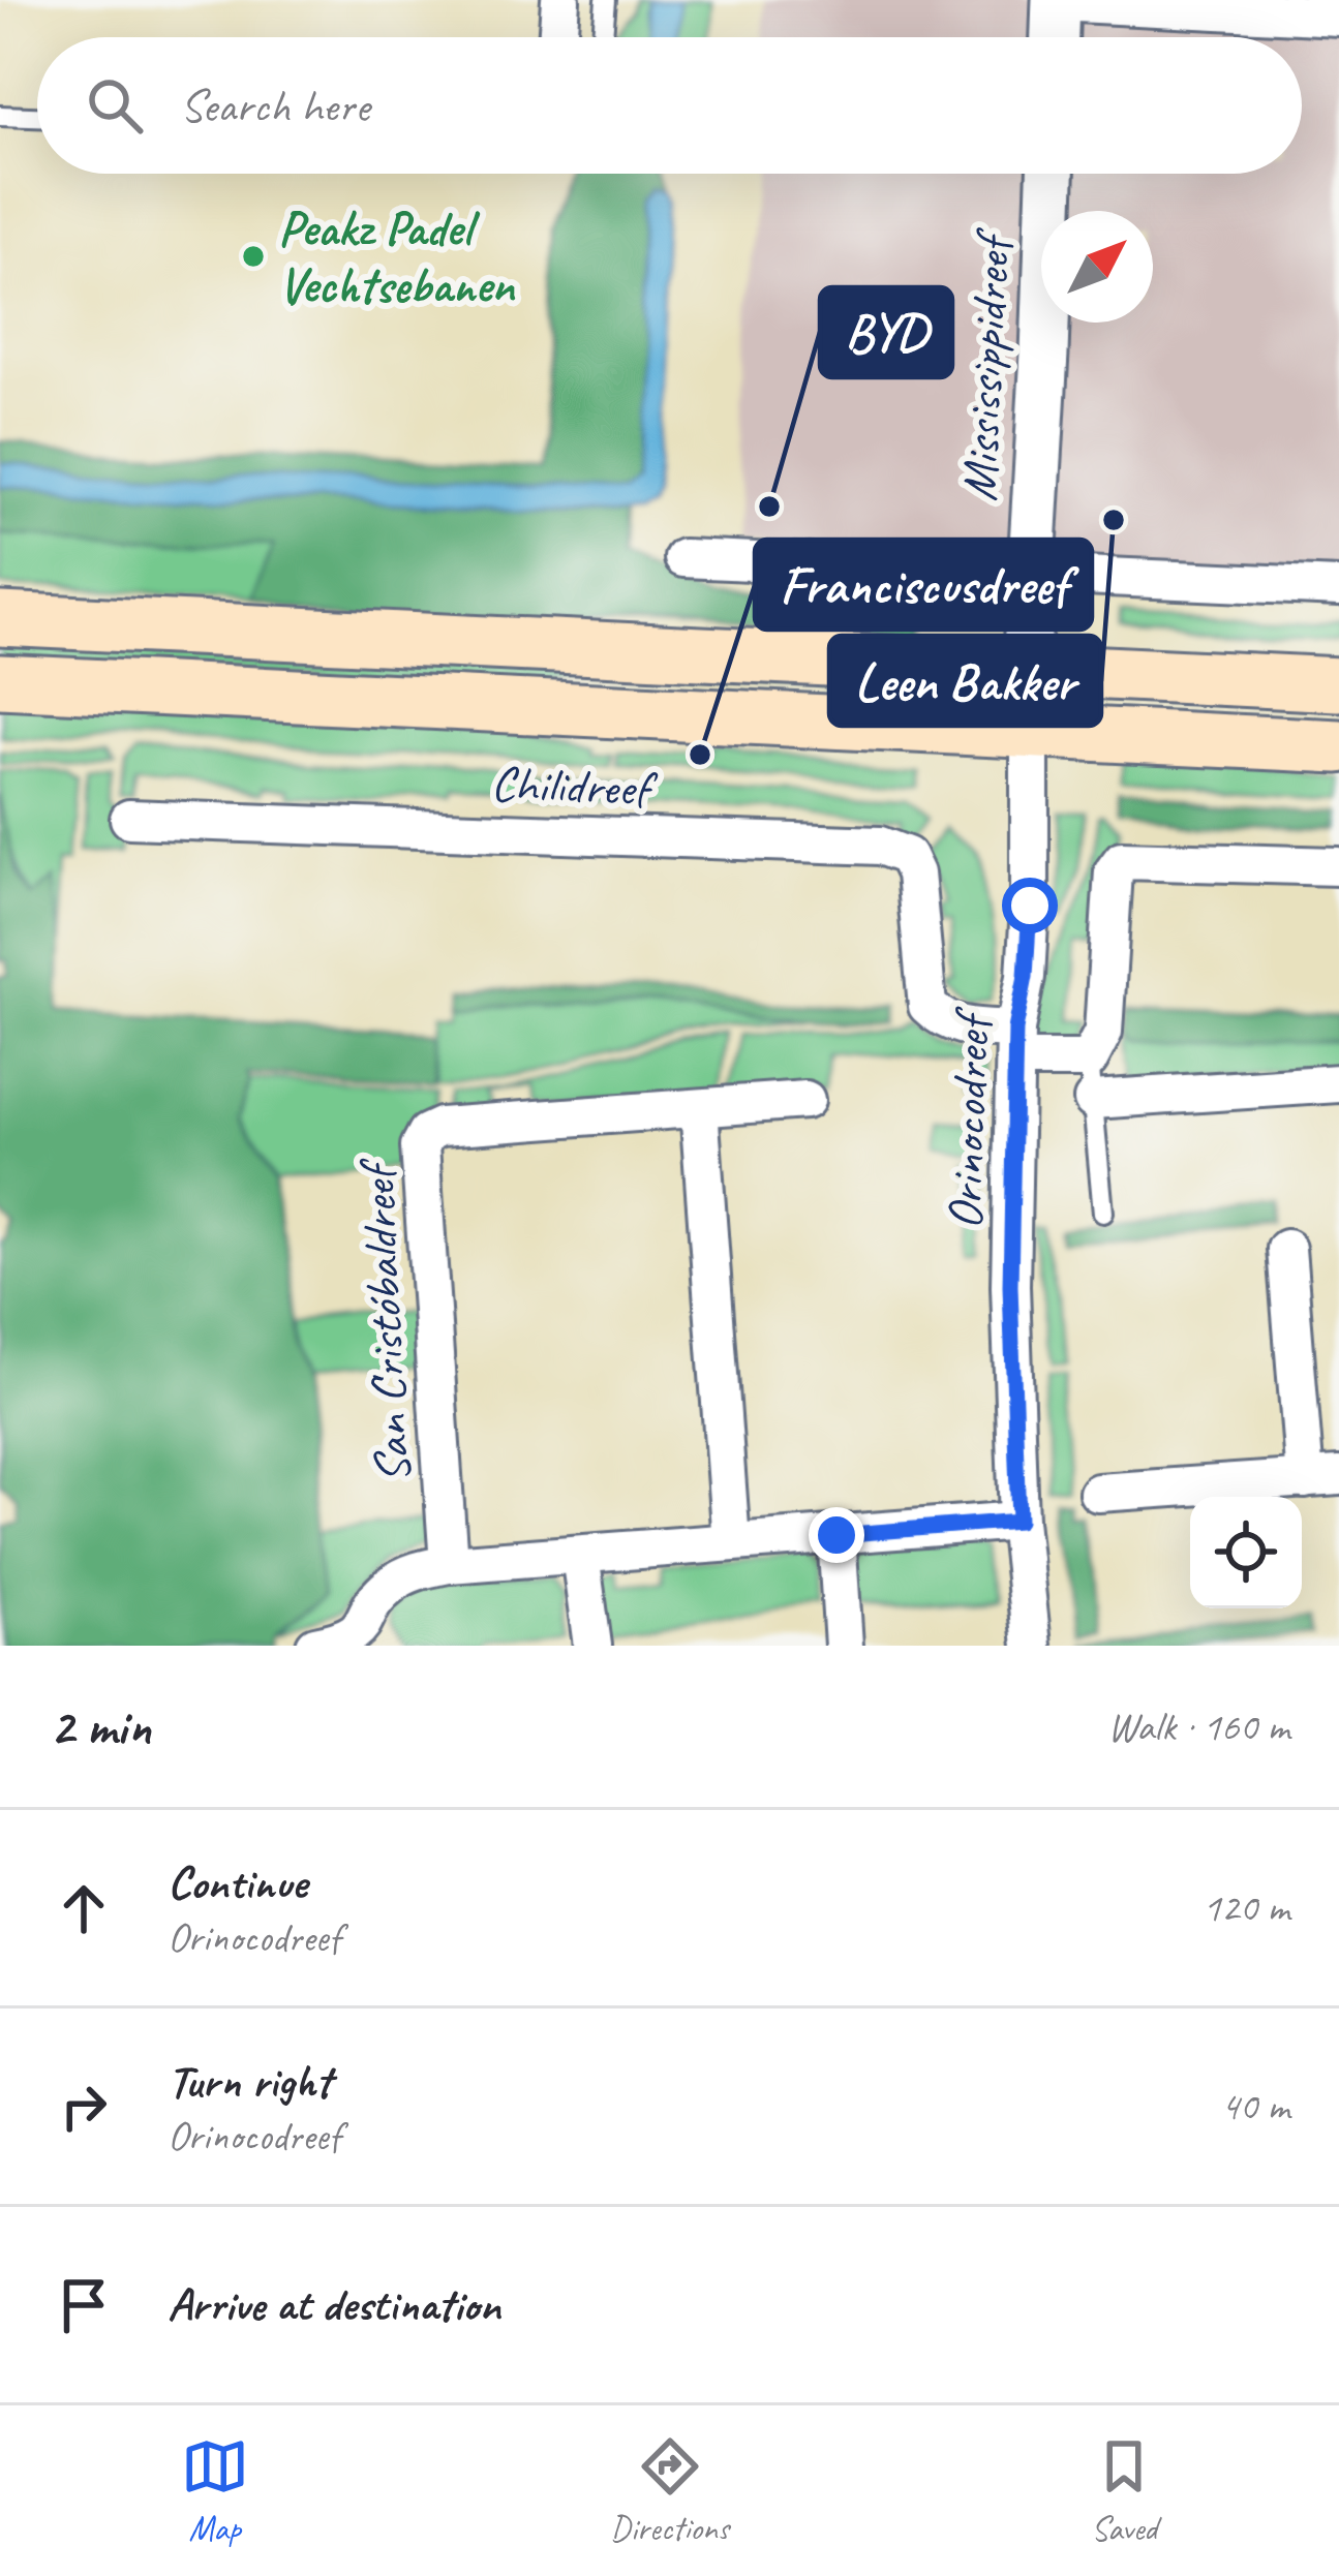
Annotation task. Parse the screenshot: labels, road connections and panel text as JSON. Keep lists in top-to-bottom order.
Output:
{
  "streets": {
    "street": [
      "Mississippidreef",
      "Chilidreef",
      "Orinocodreef",
      "San Cristóbaldreef"
    ]
  },
  "crossings": [
    ["Mississippidreef", "Orinocodreef"],
    ["Chilidreef", "Orinocodreef"]
  ],
  "places": [
    "Peakz Padel Vechtsebanen",
    "BYD",
    "Leen Bakker",
    "Franciscusdreef"
  ],
  "north": "top right",
  "page": {
    "search": "Search here",
    "heading": ["2 min", "Walk · 160 m"],
    "list": [
      ["Continue", "Orinocodreef", "120 m"],
      ["Turn right", "Orinocodreef", "40 m"],
      "Arrive at destination"
    ],
    "nav": ["Map", "Directions", "Saved"]
  }
}
